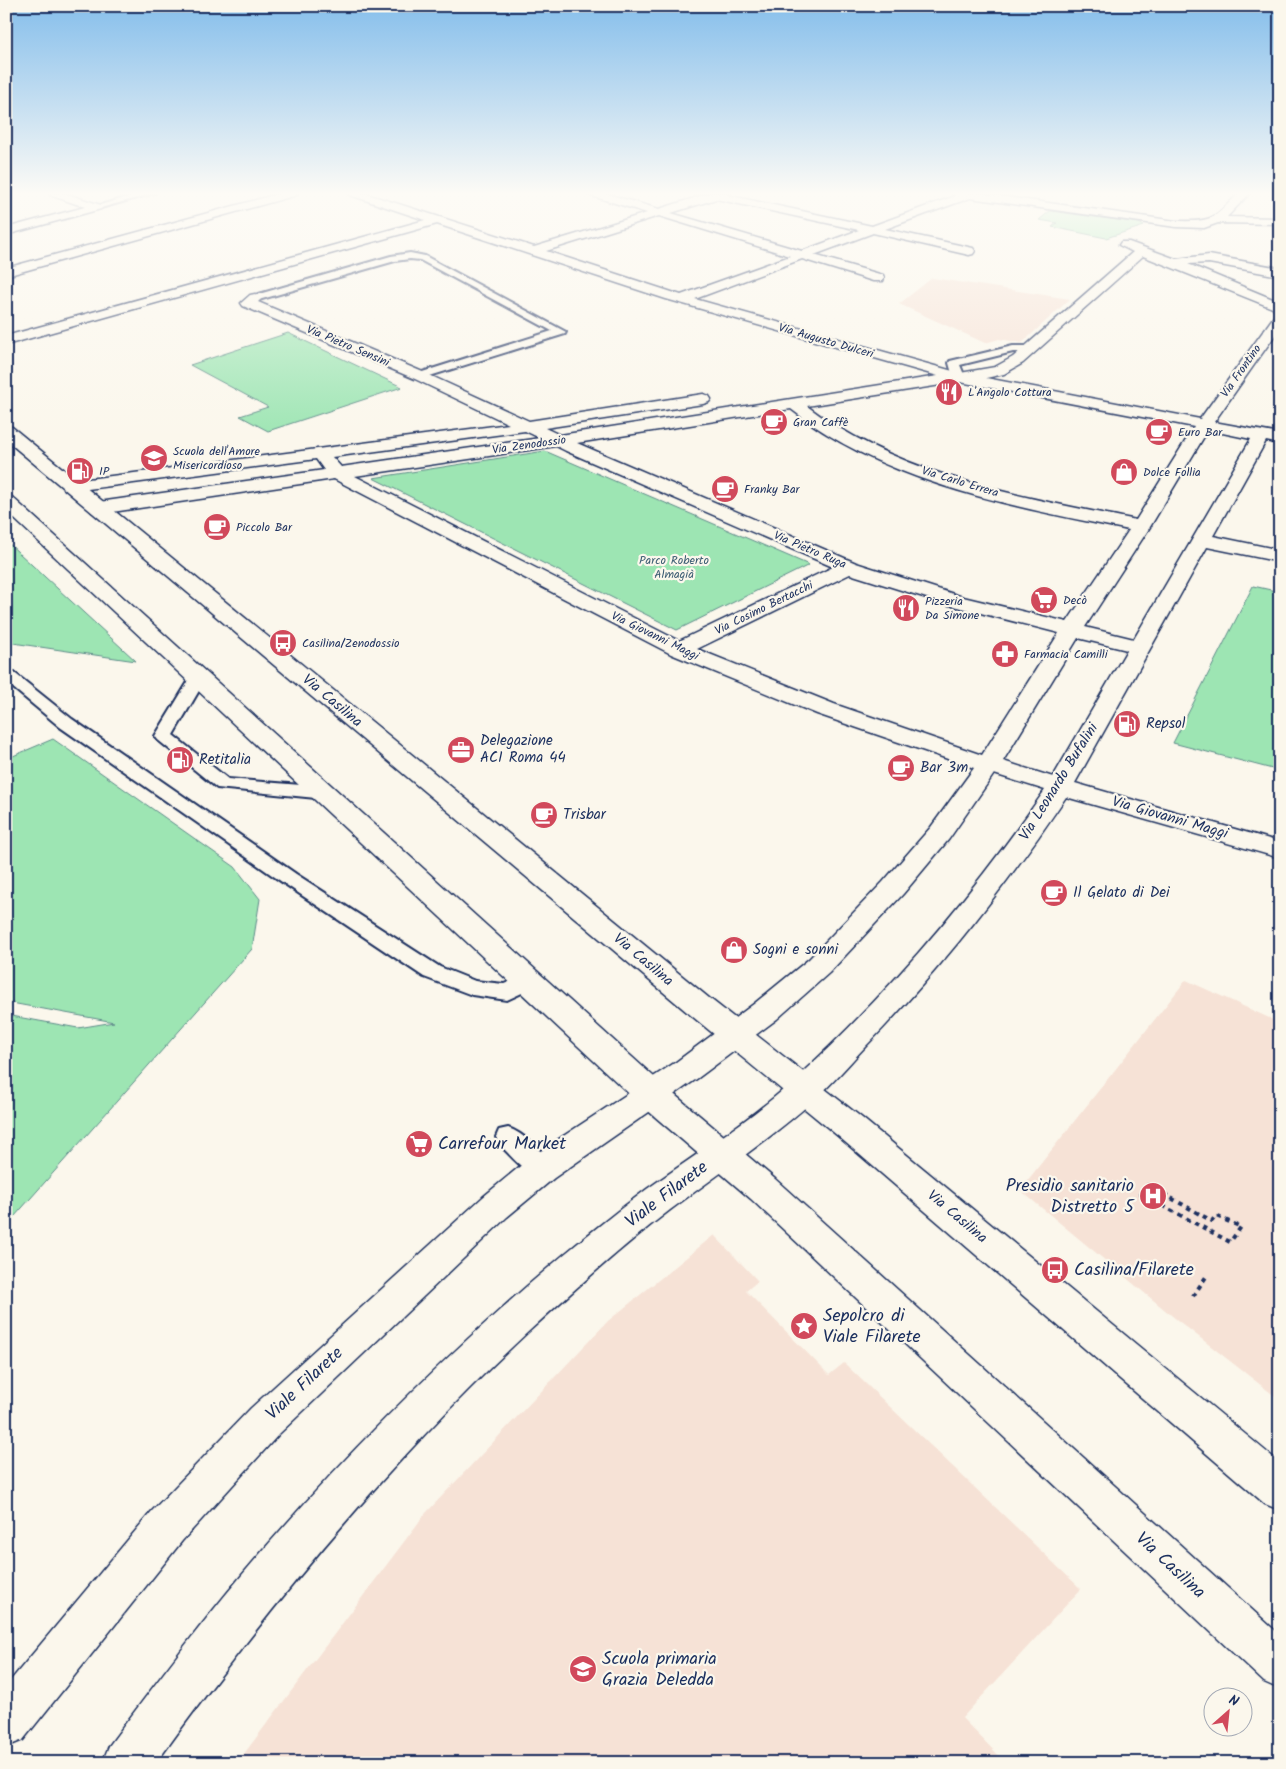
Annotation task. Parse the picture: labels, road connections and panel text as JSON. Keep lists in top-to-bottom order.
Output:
{
  "streets": {
    "street": [
      "Via Augusto Dulceri",
      "Via Pietro Sensini",
      "Via Frontino",
      "Via Zenodossio",
      "Via Carlo Errera",
      "Via Pietro Ruga",
      "Via Cosimo Bertacchi",
      "Via Giovanni Maggi",
      "Via Casilina",
      "Via Leonardo Bufalini",
      "Viale Filarete"
    ]
  },
  "crossings": [
    ["Via Augusto Dulceri", "Via Frontino"],
    ["Via Augusto Dulceri", "Via Zenodossio"],
    ["Via Augusto Dulceri", "Via Leonardo Bufalini"],
    ["Via Pietro Sensini", "Via Zenodossio"],
    ["Via Pietro Sensini", "Via Pietro Ruga"],
    ["Via Zenodossio", "Via Carlo Errera"],
    ["Via Zenodossio", "Via Pietro Ruga"],
    ["Via Zenodossio", "Via Giovanni Maggi"],
    ["Via Zenodossio", "Via Casilina"],
    ["Via Pietro Ruga", "Via Cosimo Bertacchi"],
    ["Via Pietro Ruga", "Via Leonardo Bufalini"],
    ["Via Cosimo Bertacchi", "Via Giovanni Maggi"],
    ["Via Giovanni Maggi", "Via Leonardo Bufalini"],
    ["Via Casilina", "Via Leonardo Bufalini"],
    ["Via Casilina", "Viale Filarete"],
    ["Via Leonardo Bufalini", "Viale Filarete"]
  ],
  "parks": ["Parco Roberto Almagià"],
  "places": {
    "restaurant": ["L'Angolo Cottura", "Pizzeria Da Simone"],
    "cafe": [
      "Gran Caffè",
      "Euro Bar",
      "Franky Bar",
      "Piccolo Bar",
      "Bar 3m",
      "Trisbar",
      "Il Gelato di Dei"
    ],
    "school or university": ["Scuola dell'Amore Misericordioso", "Scuola primaria Grazia Deledda"],
    "fuel station": ["IP", "Repsol", "Retitalia"],
    "shop": ["Dolce Follia", "Sogni e sonni"],
    "supermarket": ["Decò", "Carrefour Market"],
    "bus stop": ["Casilina/Zenodossio", "Casilina/Filarete"],
    "pharmacy": ["Farmacia Camilli"],
    "office": ["Delegazione ACI Roma 44"],
    "hospital": ["Presidio sanitario Distretto 5"],
    "place": ["Sepolcro di Viale Filarete"]
  },
  "north": "top right"
}
